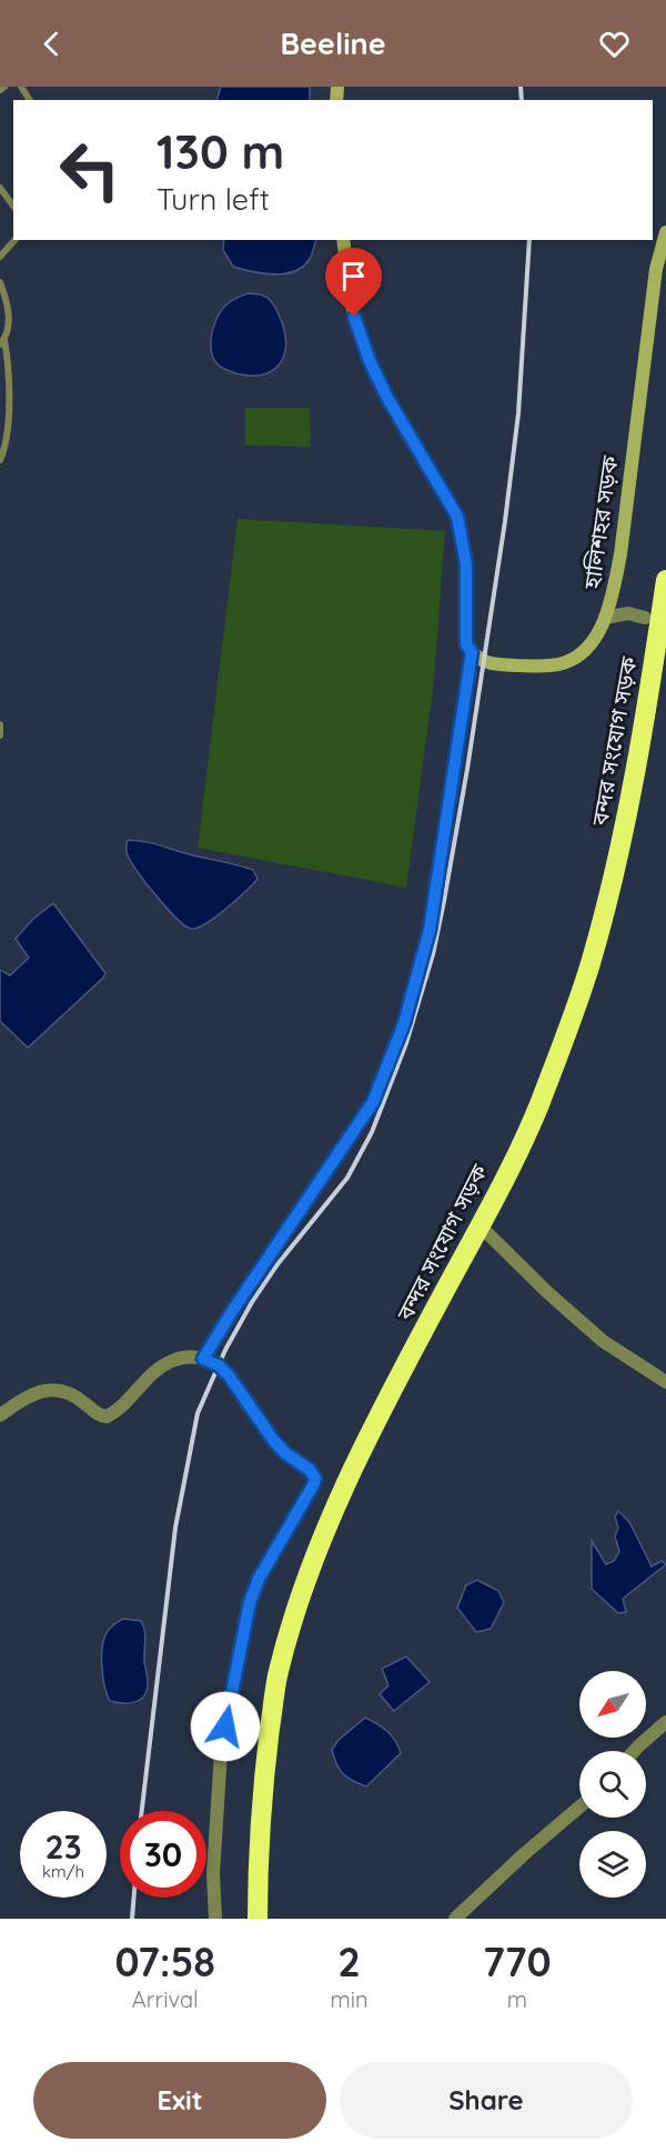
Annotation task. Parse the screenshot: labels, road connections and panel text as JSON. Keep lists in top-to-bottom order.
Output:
{
  "streets": {
    "highway": ["বন্দর সংযোগ সড়ক"],
    "street": ["হালিশহর সড়ক"]
  },
  "north": "bottom left",
  "page": {
    "header": "Beeline",
    "turn": ["130 m", "Turn left"],
    "speed": "23 km/h",
    "limit": "30",
    "eta": [
      "07:58",
      "Arrival",
      "2",
      "min",
      "770",
      "m"
    ],
    "buttons": ["Exit", "Share"]
  }
}
